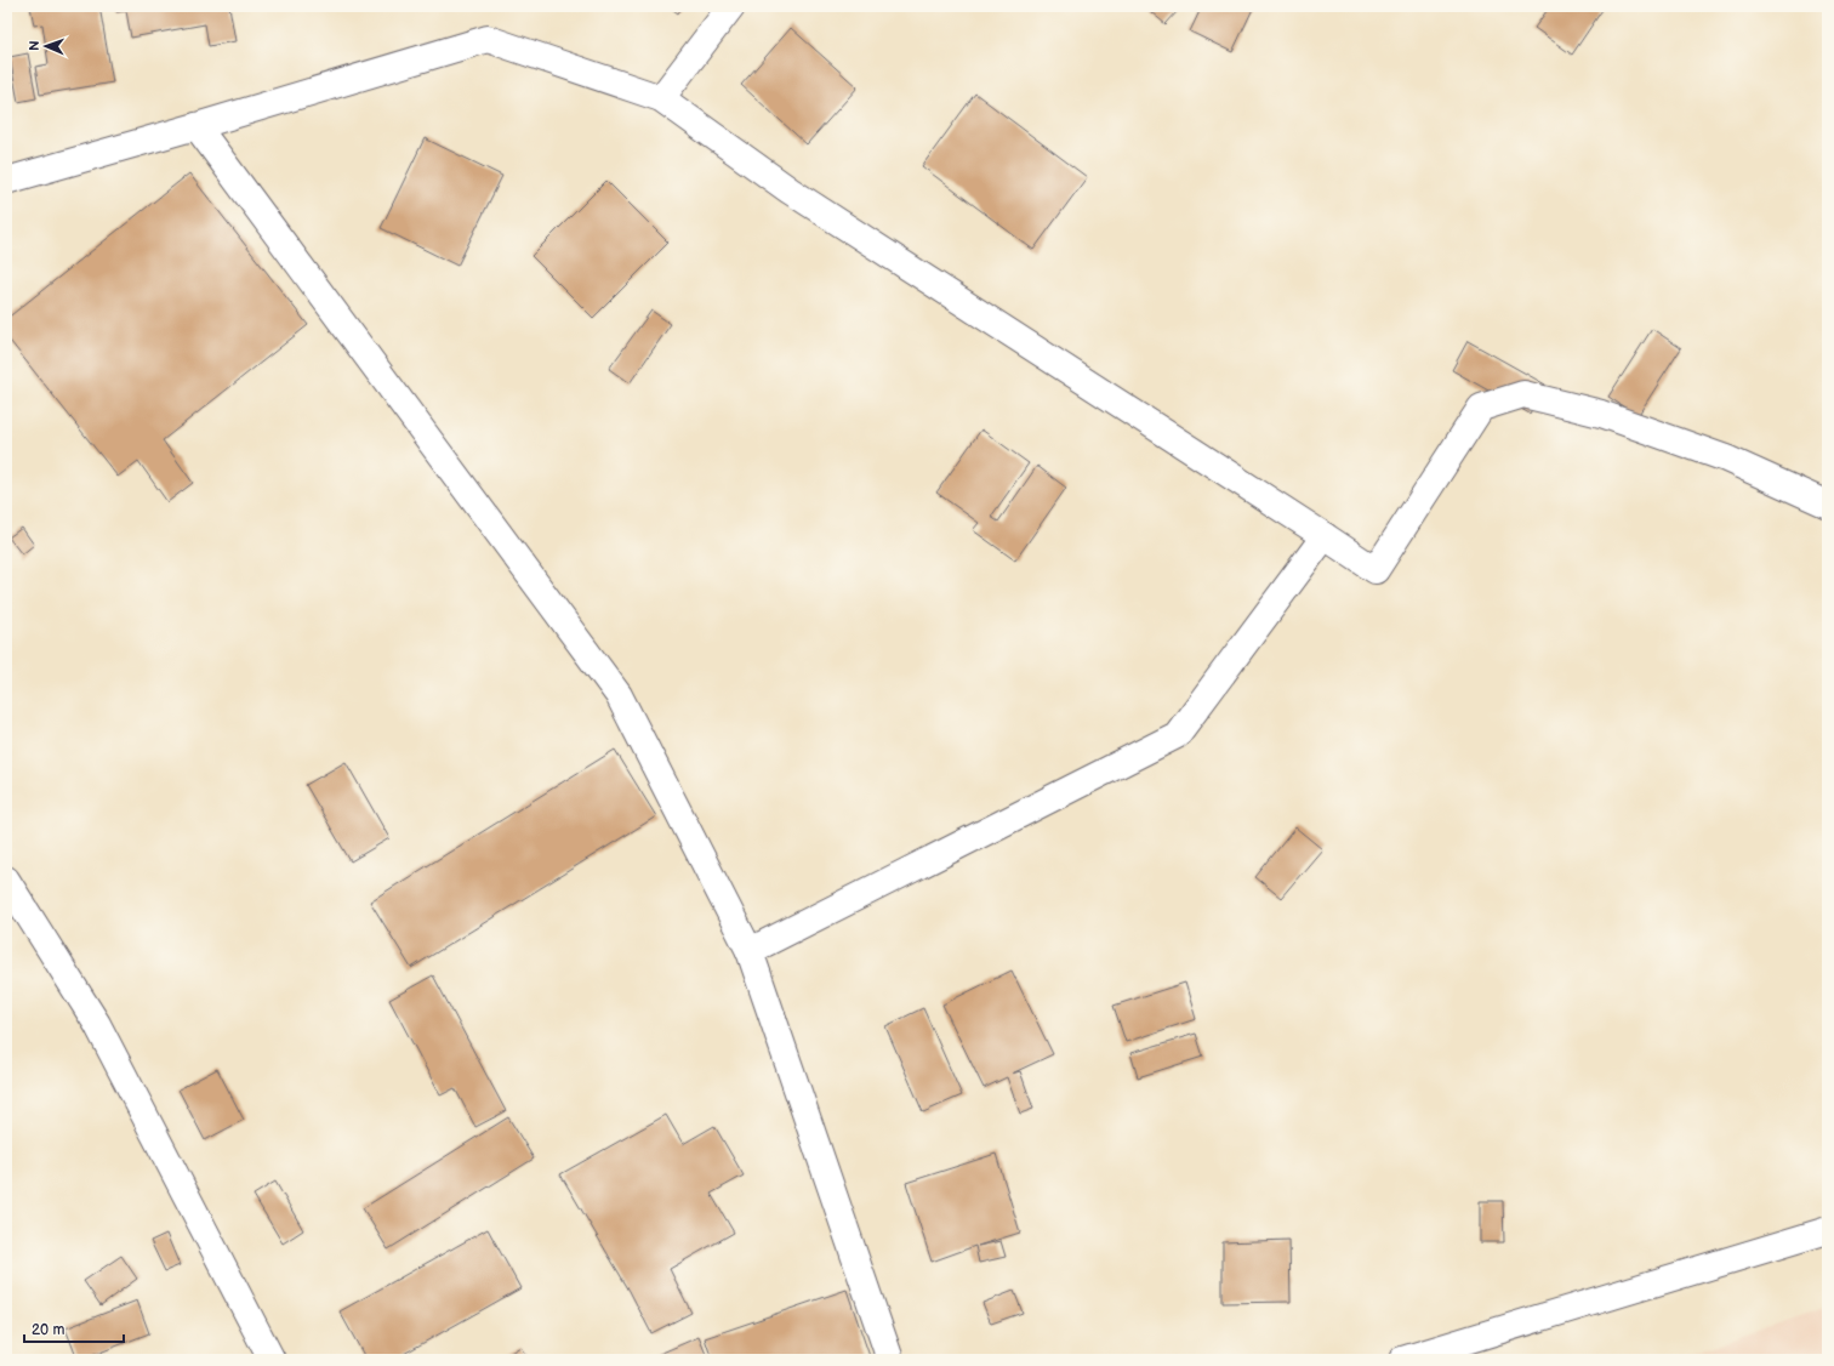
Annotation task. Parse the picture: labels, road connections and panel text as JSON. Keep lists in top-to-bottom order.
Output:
{
  "scale_bar": "20 m",
  "north": "left"
}
